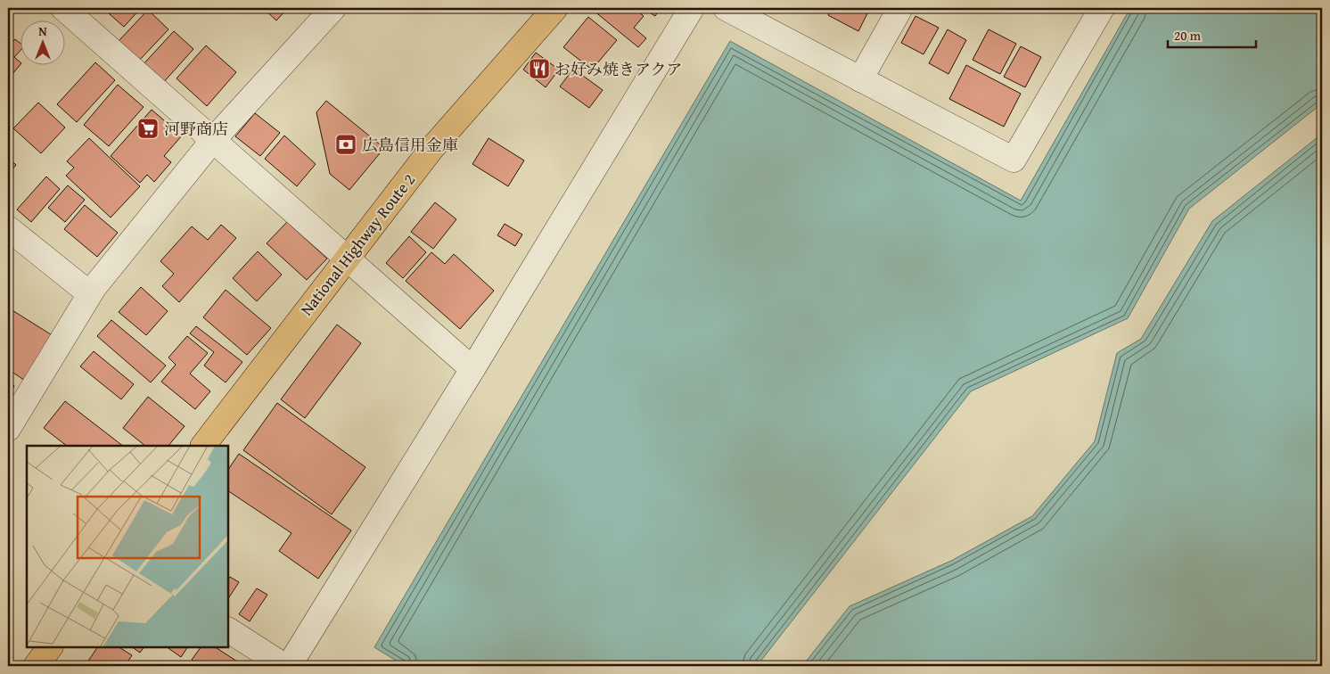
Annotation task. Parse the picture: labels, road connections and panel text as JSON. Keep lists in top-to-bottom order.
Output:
{
  "streets": {
    "highway": ["National Highway Route 2"]
  },
  "places": {
    "restaurant": ["お好み焼きアクア"],
    "supermarket": ["河野商店"],
    "bank": ["広島信用金庫"]
  },
  "scale_bar": "20 m",
  "north": "top"
}
